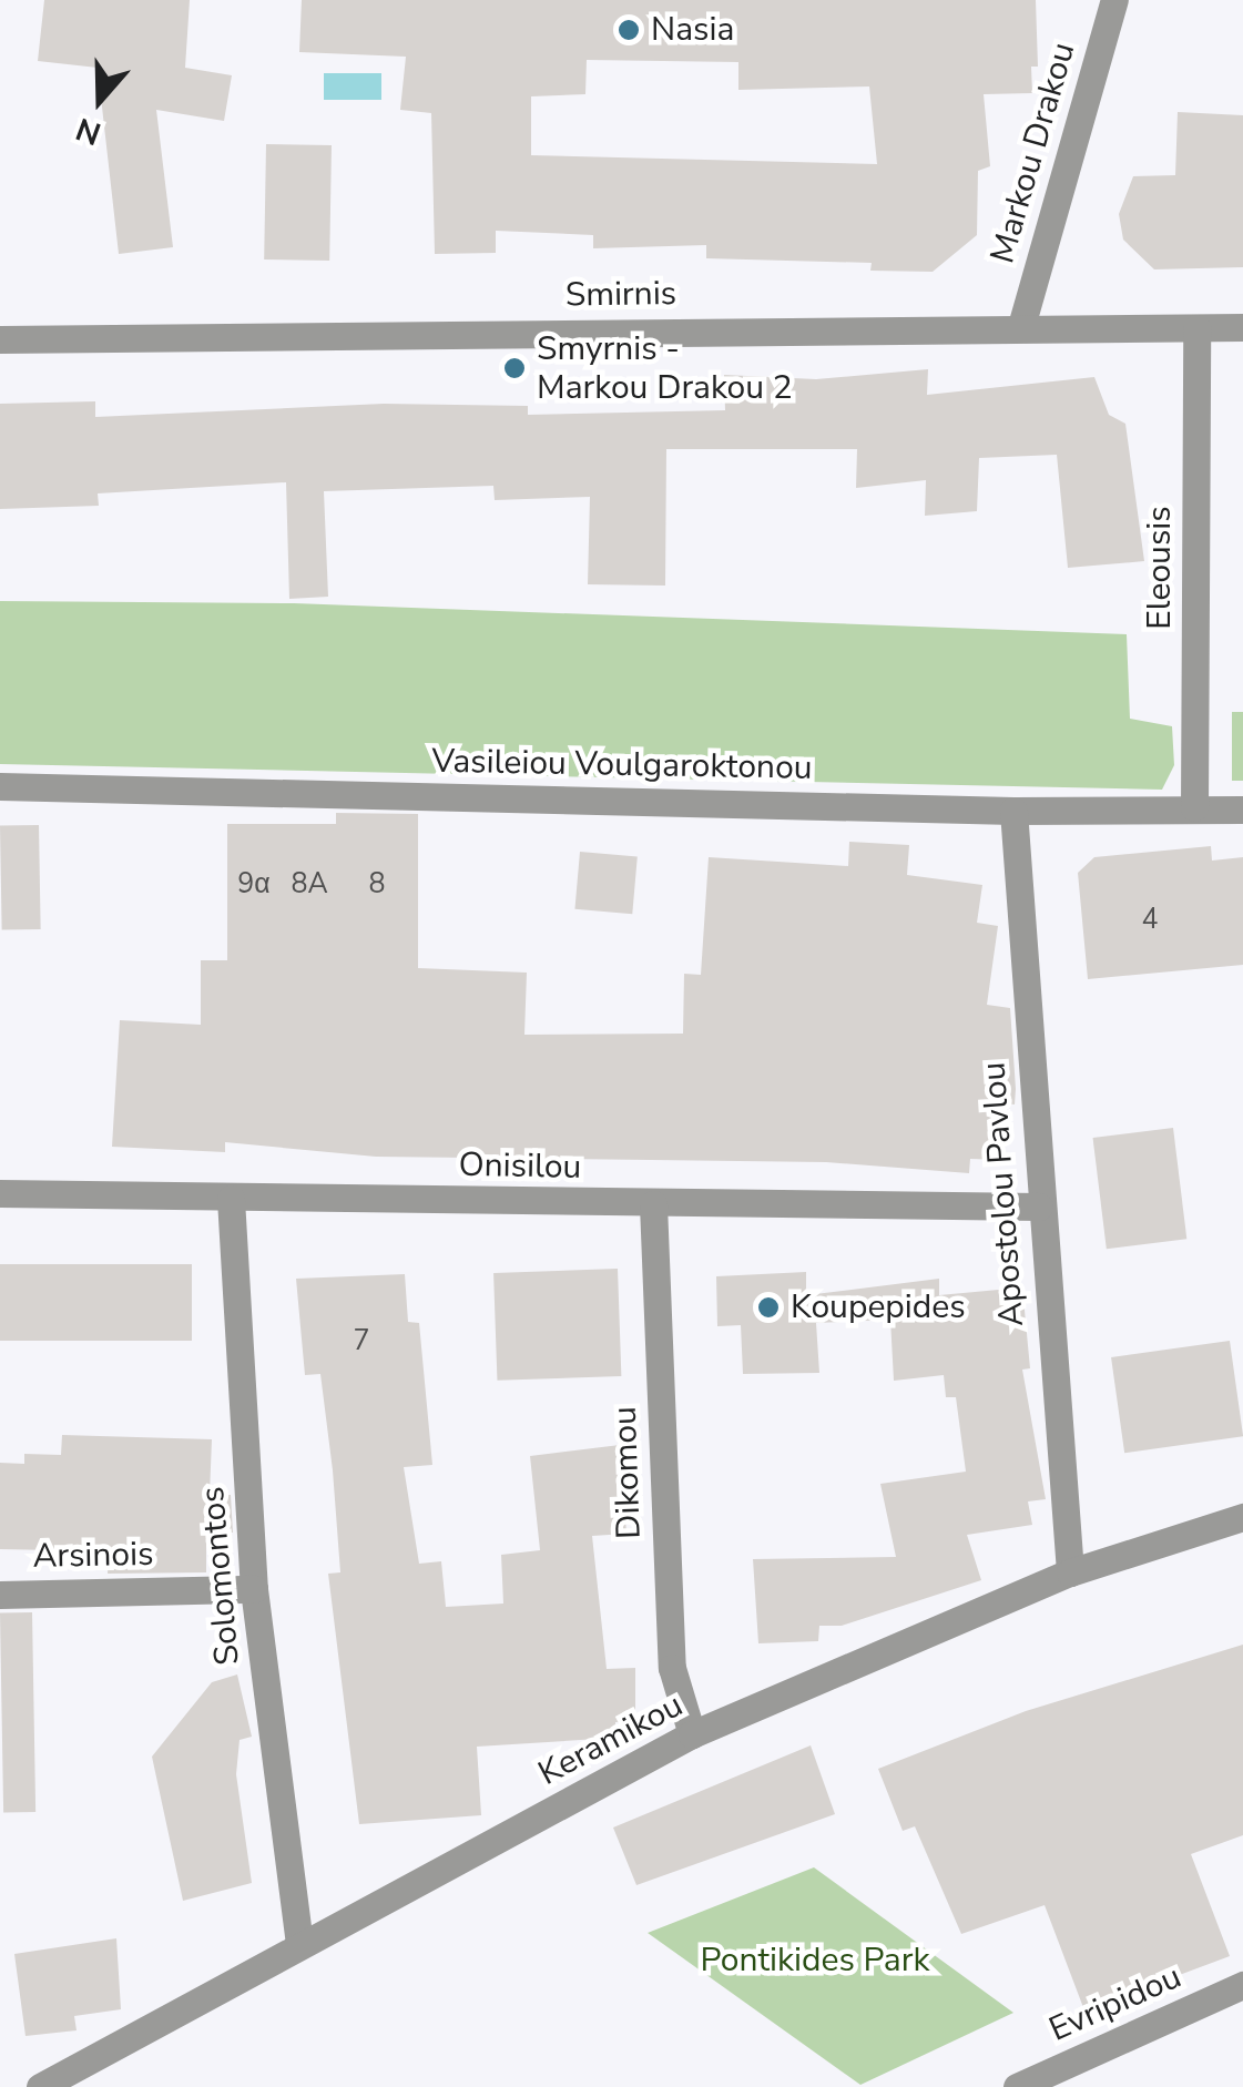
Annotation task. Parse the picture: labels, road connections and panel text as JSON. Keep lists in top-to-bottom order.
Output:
{
  "streets": {
    "street": [
      "Markou Drakou",
      "Smirnis",
      "Eleousis",
      "Vasileiou Voulgaroktonou",
      "Onisilou",
      "Apostolou Pavlou",
      "Dikomou",
      "Arsinois",
      "Solomontos",
      "Keramikou",
      "Evripidou"
    ]
  },
  "crossings": [
    ["Markou Drakou", "Smirnis"],
    ["Smirnis", "Eleousis"],
    ["Eleousis", "Vasileiou Voulgaroktonou"],
    ["Vasileiou Voulgaroktonou", "Apostolou Pavlou"],
    ["Onisilou", "Apostolou Pavlou"],
    ["Onisilou", "Dikomou"],
    ["Onisilou", "Solomontos"],
    ["Apostolou Pavlou", "Keramikou"],
    ["Dikomou", "Keramikou"],
    ["Arsinois", "Solomontos"],
    ["Solomontos", "Keramikou"]
  ],
  "parks": ["Pontikides Park"],
  "places": ["Nasia", "Smyrnis - Markou Drakou 2", "Koupepides"],
  "house_numbers": [
    "9α",
    "8A",
    "8",
    "4",
    "7"
  ],
  "north": "bottom"
}
